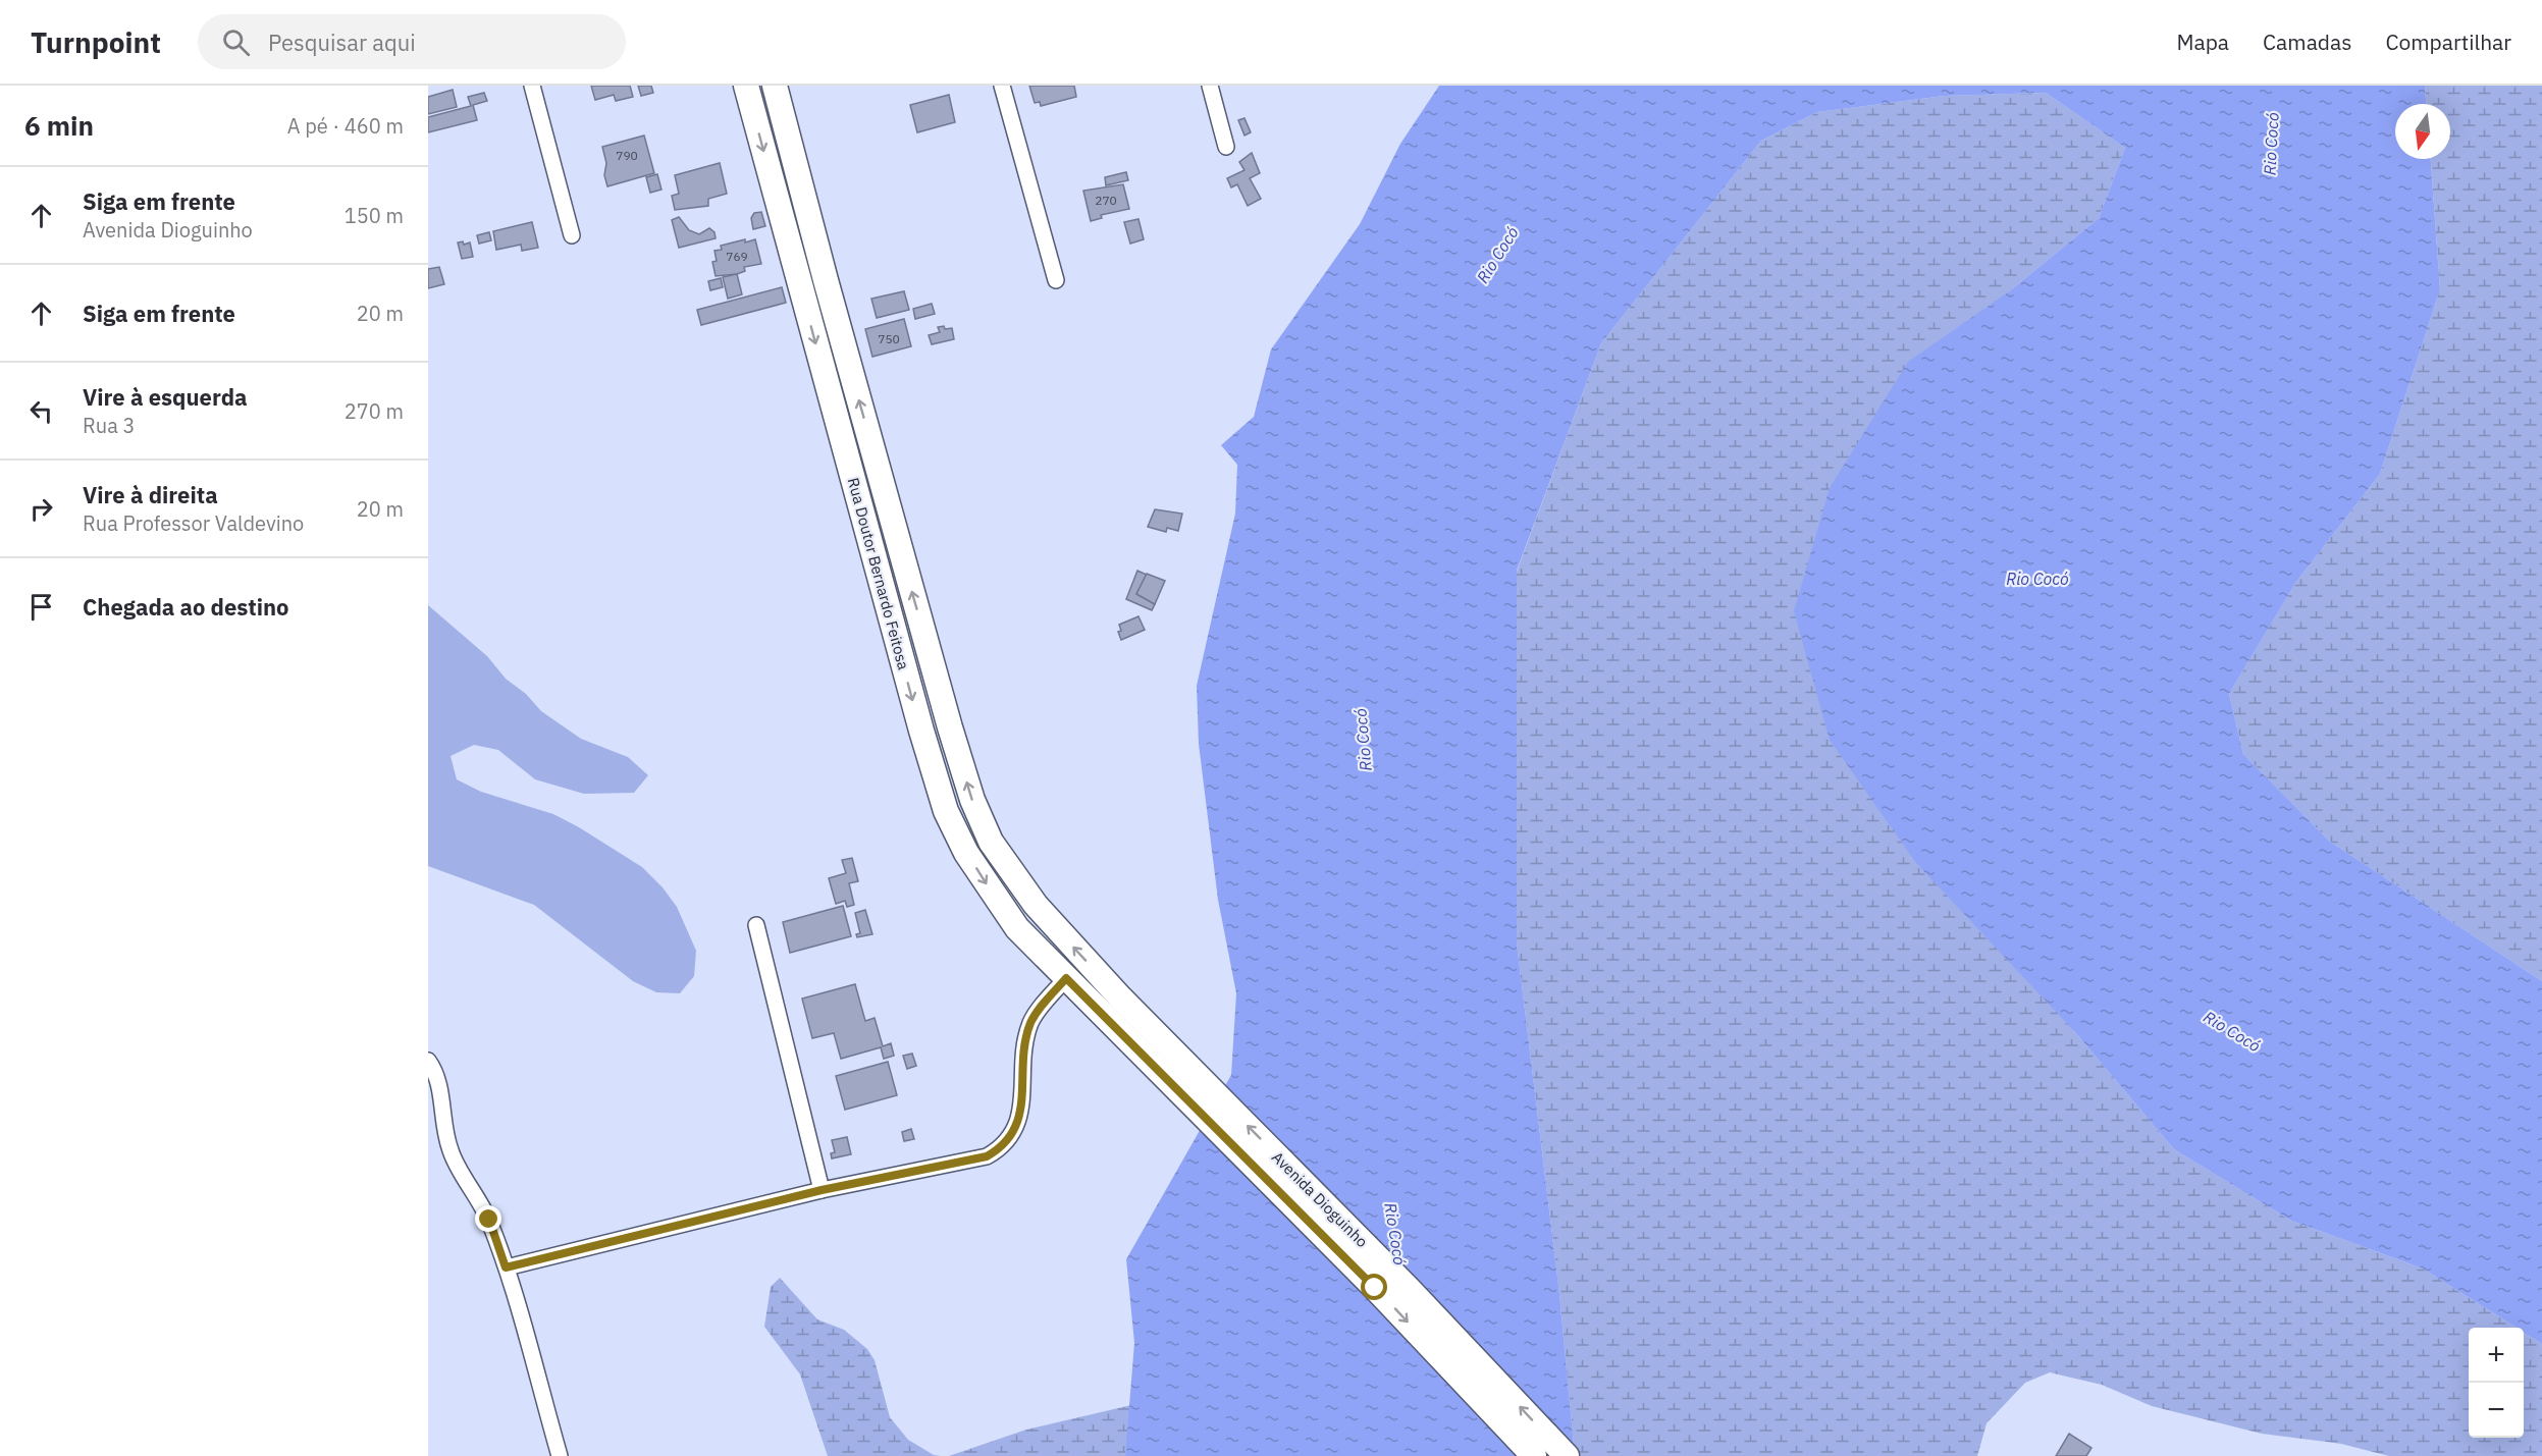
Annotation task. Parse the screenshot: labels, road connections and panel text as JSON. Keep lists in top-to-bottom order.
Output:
{
  "streets": {
    "main road": ["Rua Doutor Bernardo Feitosa", "Avenida Dioguinho"]
  },
  "crossings": [
    ["Rua Doutor Bernardo Feitosa", "Avenida Dioguinho"]
  ],
  "water": ["Rio Cocó"],
  "house_numbers": [
    "790",
    "270",
    "769",
    "750"
  ],
  "north": "bottom",
  "page": {
    "header": "Turnpoint",
    "search": "Pesquisar aqui",
    "nav": ["Mapa", "Camadas", "Compartilhar"],
    "heading": ["6 min", "A pé · 460 m"],
    "list": [
      ["Siga em frente", "Avenida Dioguinho", "150 m"],
      ["Siga em frente", "20 m"],
      ["Vire à esquerda", "Rua 3", "270 m"],
      ["Vire à direita", "Rua Professor Valdevino", "20 m"],
      "Chegada ao destino"
    ],
    "map_buttons": ["+", "−"]
  }
}
